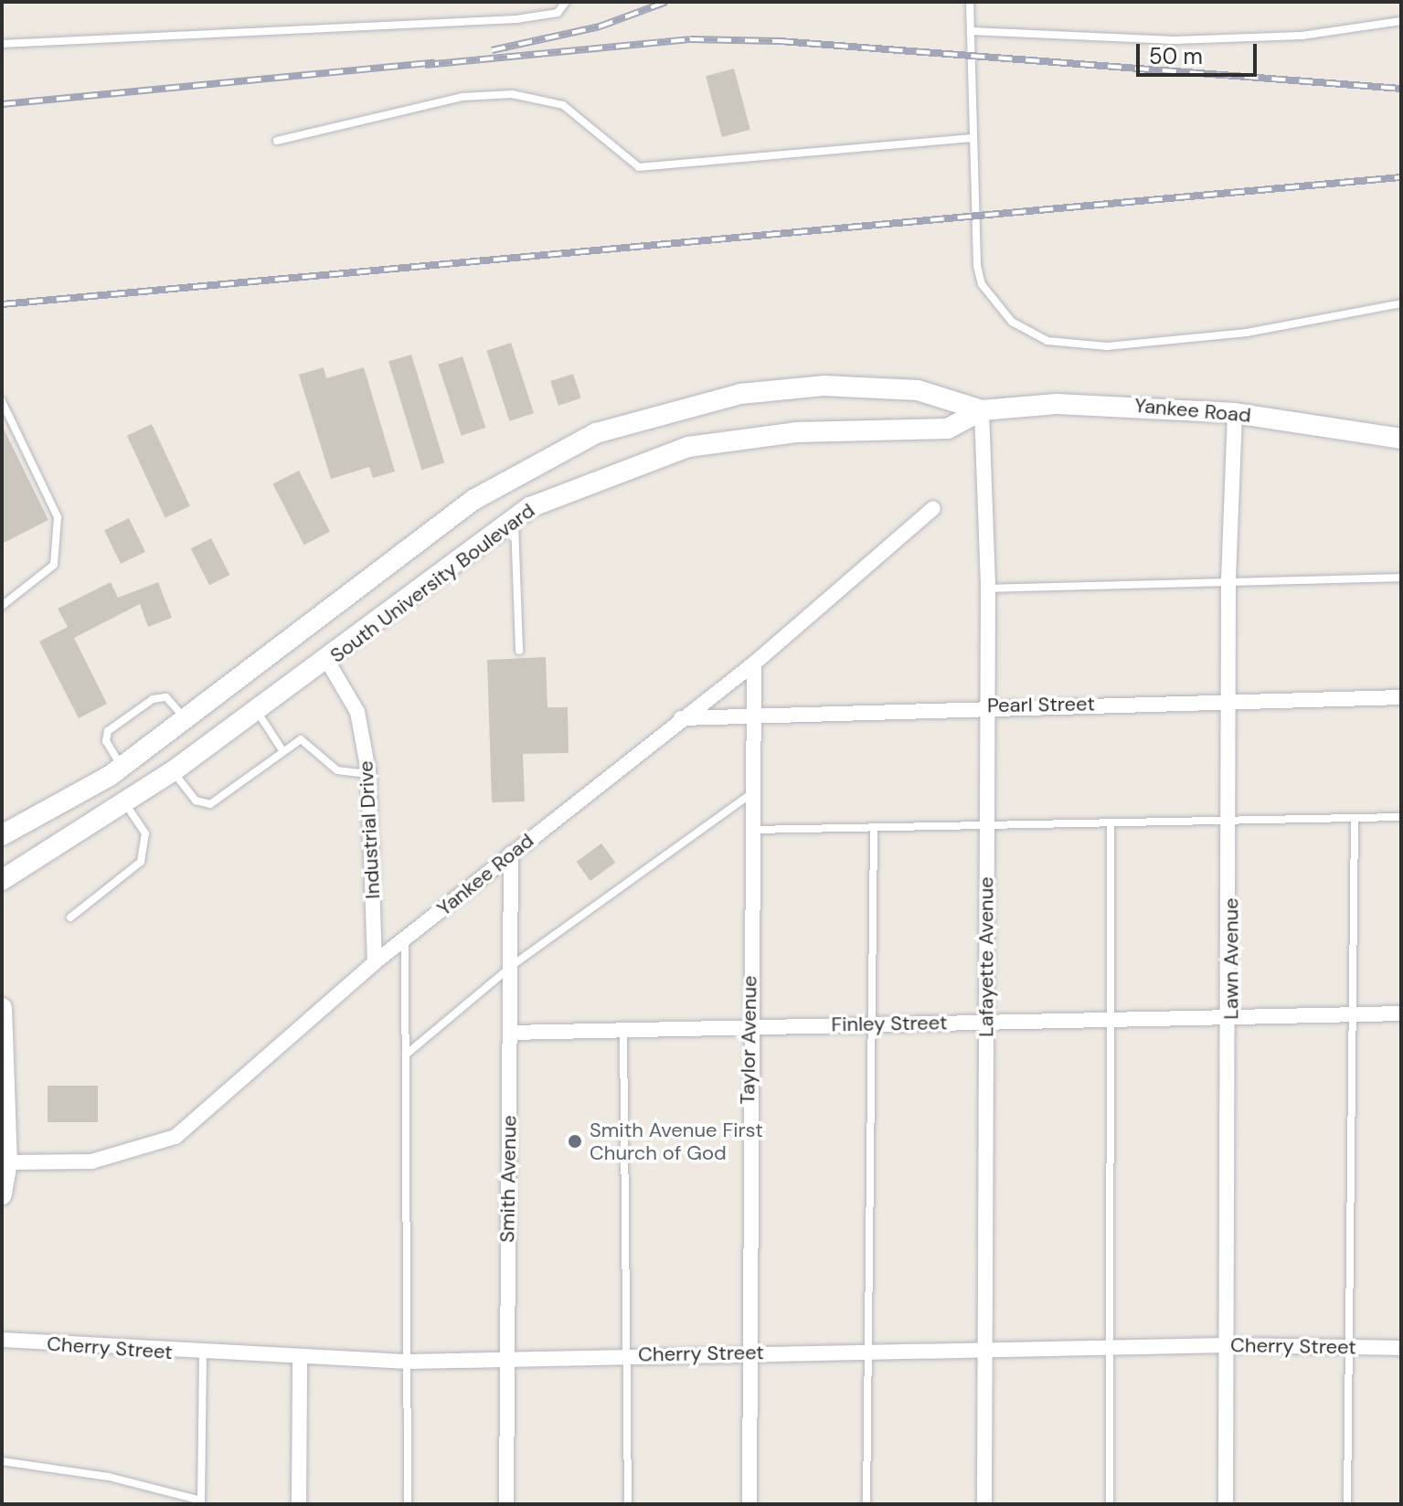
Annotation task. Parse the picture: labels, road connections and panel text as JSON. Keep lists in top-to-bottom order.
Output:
{
  "streets": {
    "street": [
      "Yankee Road",
      "South University Boulevard",
      "Pearl Street",
      "Industrial Drive",
      "Lafayette Avenue",
      "Lawn Avenue",
      "Finley Street",
      "Taylor Avenue",
      "Smith Avenue",
      "Cherry Street"
    ]
  },
  "crossings": [
    ["Yankee Road", "South University Boulevard"],
    ["Yankee Road", "Pearl Street"],
    ["Yankee Road", "Industrial Drive"],
    ["Yankee Road", "Lafayette Avenue"],
    ["Yankee Road", "Lawn Avenue"],
    ["Yankee Road", "Taylor Avenue"],
    ["Yankee Road", "Smith Avenue"],
    ["South University Boulevard", "Industrial Drive"],
    ["South University Boulevard", "Lafayette Avenue"],
    ["Pearl Street", "Lafayette Avenue"],
    ["Pearl Street", "Lawn Avenue"],
    ["Pearl Street", "Taylor Avenue"],
    ["Lafayette Avenue", "Finley Street"],
    ["Lafayette Avenue", "Cherry Street"],
    ["Lawn Avenue", "Finley Street"],
    ["Lawn Avenue", "Cherry Street"],
    ["Finley Street", "Taylor Avenue"],
    ["Finley Street", "Smith Avenue"],
    ["Taylor Avenue", "Cherry Street"],
    ["Smith Avenue", "Cherry Street"]
  ],
  "places": ["Smith Avenue First Church of God"],
  "scale_bar": "50 m"
}
